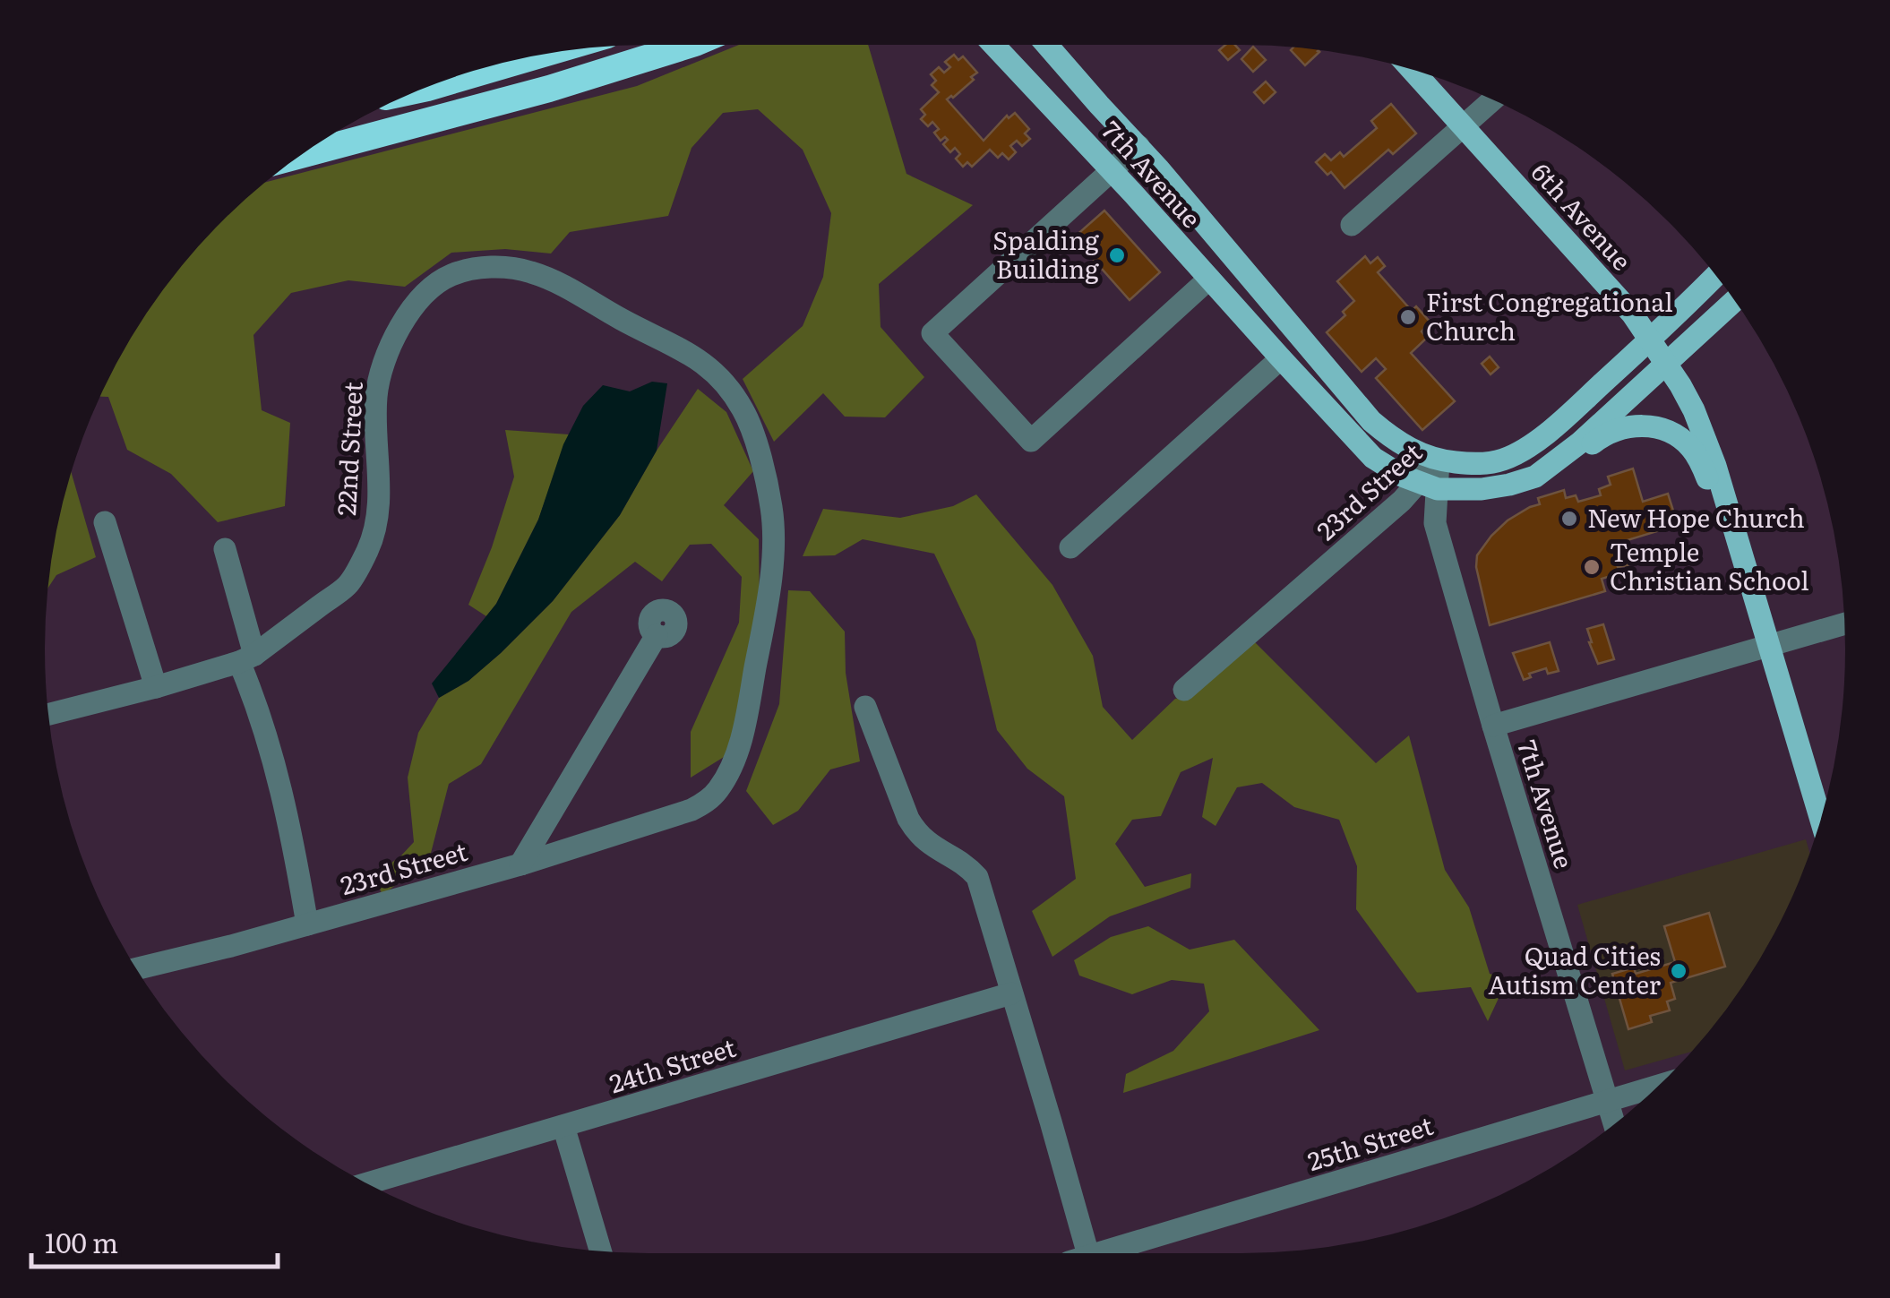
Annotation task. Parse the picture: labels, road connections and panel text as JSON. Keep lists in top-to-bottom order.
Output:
{
  "streets": {
    "main road": ["7th Avenue", "6th Avenue", "23rd Street"],
    "street": ["22nd Street", "24th Street", "25th Street"]
  },
  "crossings": [
    ["7th Avenue", "23rd Street"],
    ["7th Avenue", "25th Street"],
    ["6th Avenue", "23rd Street"],
    ["22nd Street", "23rd Street"]
  ],
  "places": [
    "Spalding Building",
    "First Congregational Church",
    "New Hope Church",
    "Temple Christian School",
    "Quad Cities Autism Center"
  ],
  "scale_bar": "100 m"
}
